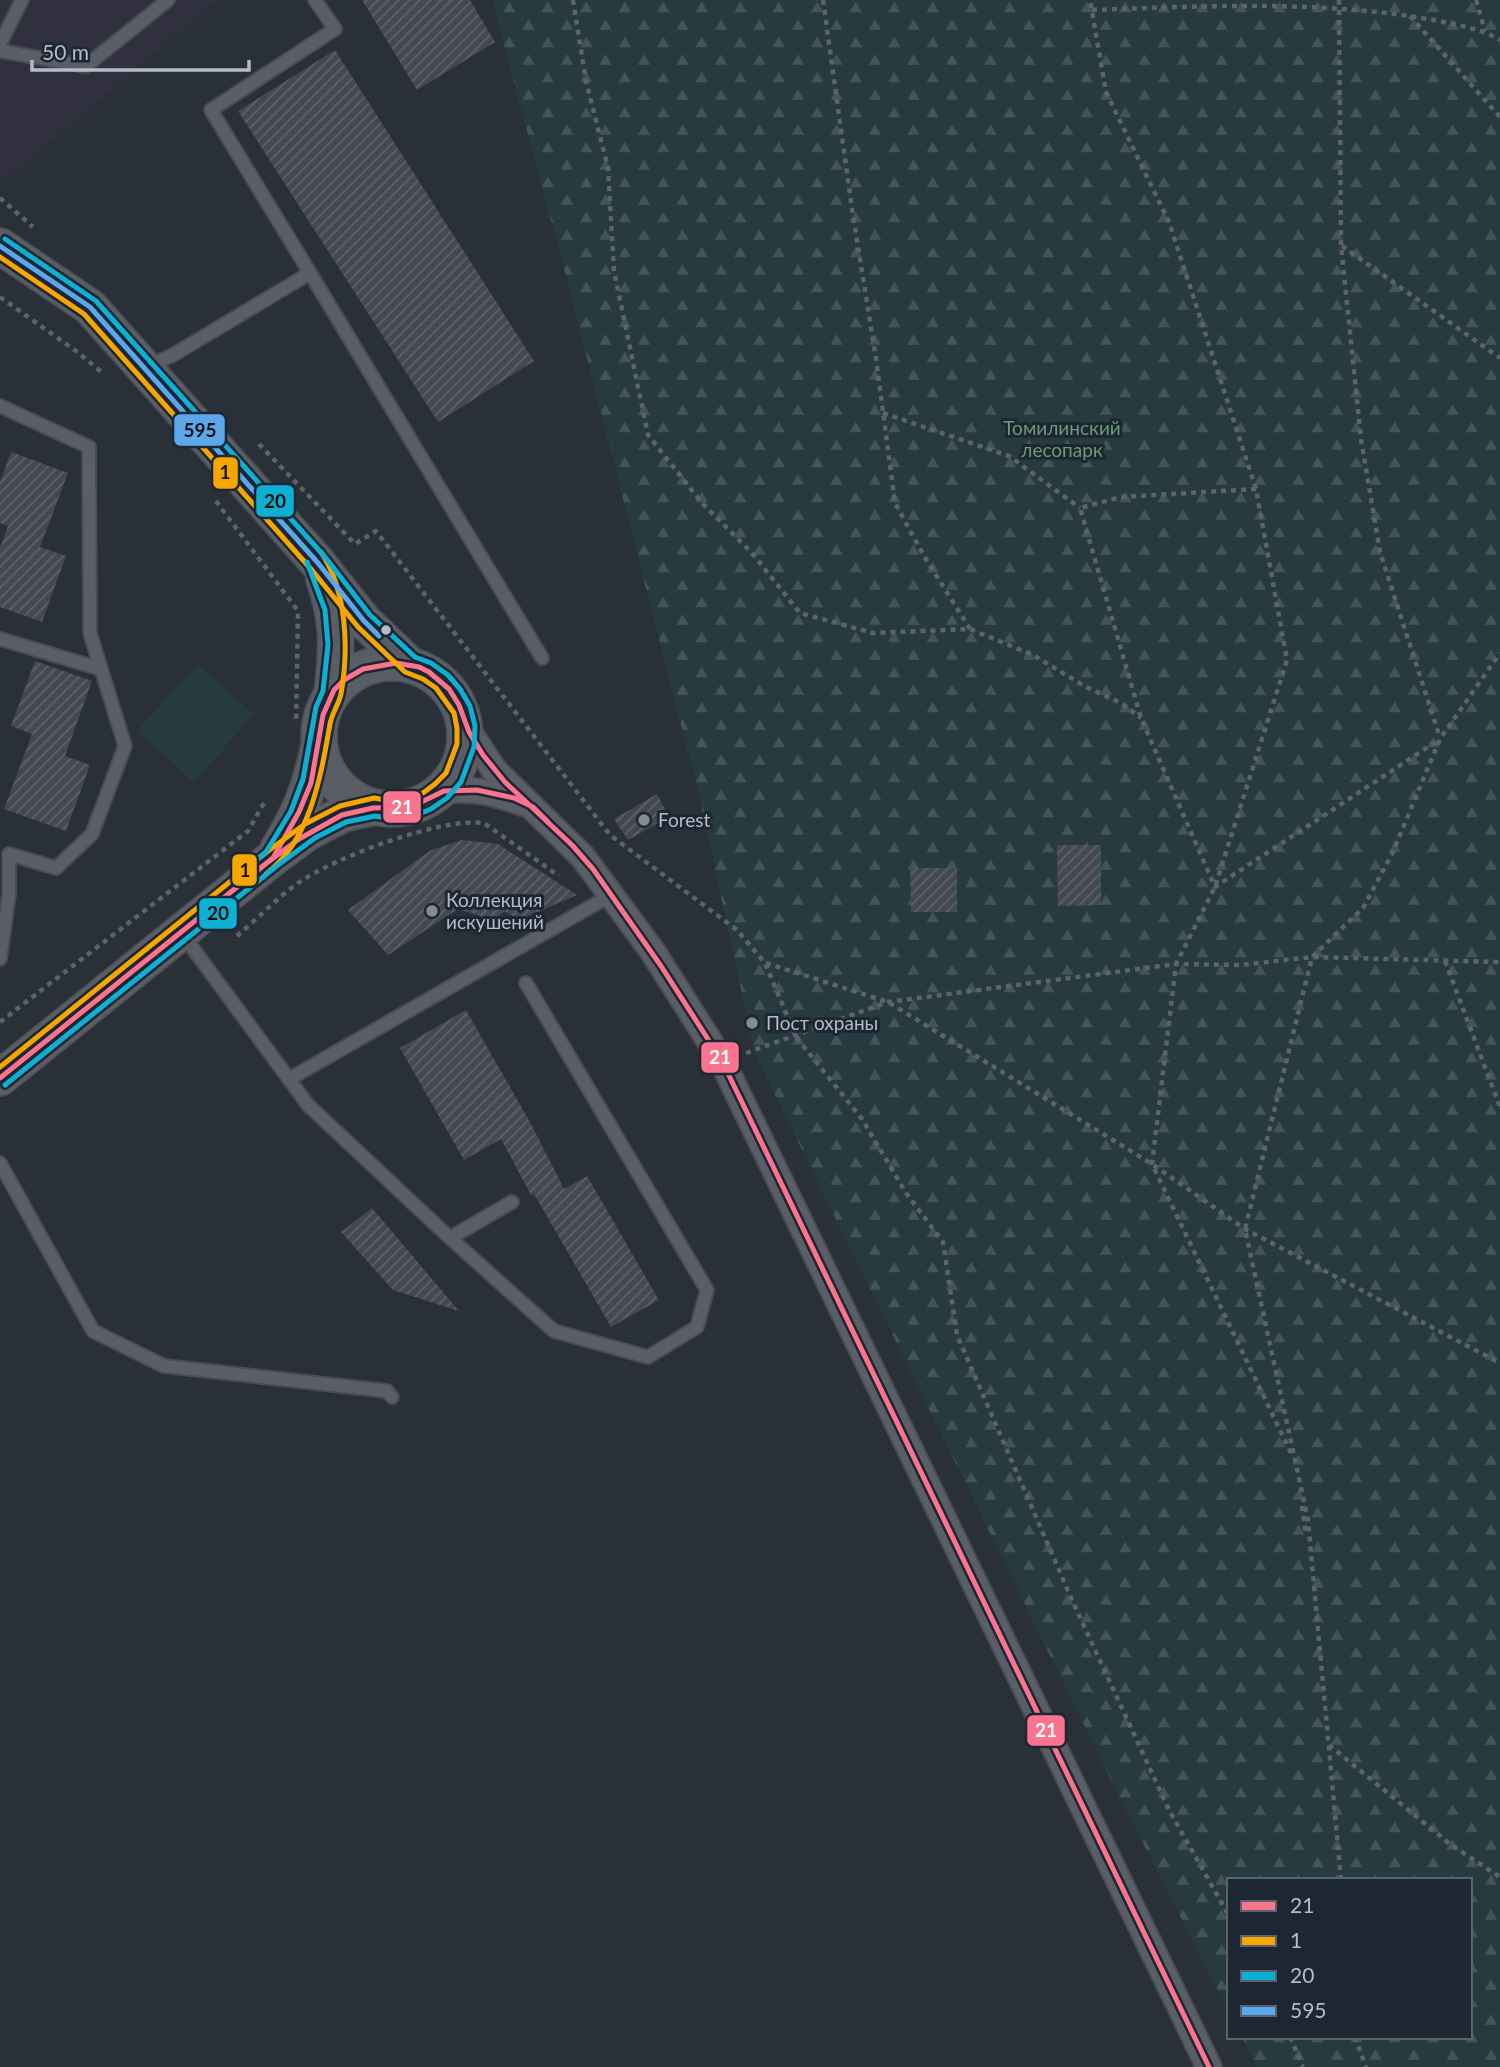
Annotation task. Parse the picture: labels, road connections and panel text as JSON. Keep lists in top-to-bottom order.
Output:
{
  "parks": ["Томилинский лесопарк"],
  "places": ["Forest", "Коллекция искушений", "Пост охраны"],
  "lines": [
    "transit line 20",
    "transit line 595",
    "transit line 1",
    "transit line 21"
  ],
  "legend": [
    "21",
    "1",
    "20",
    "595"
  ],
  "scale_bar": "50 m"
}
